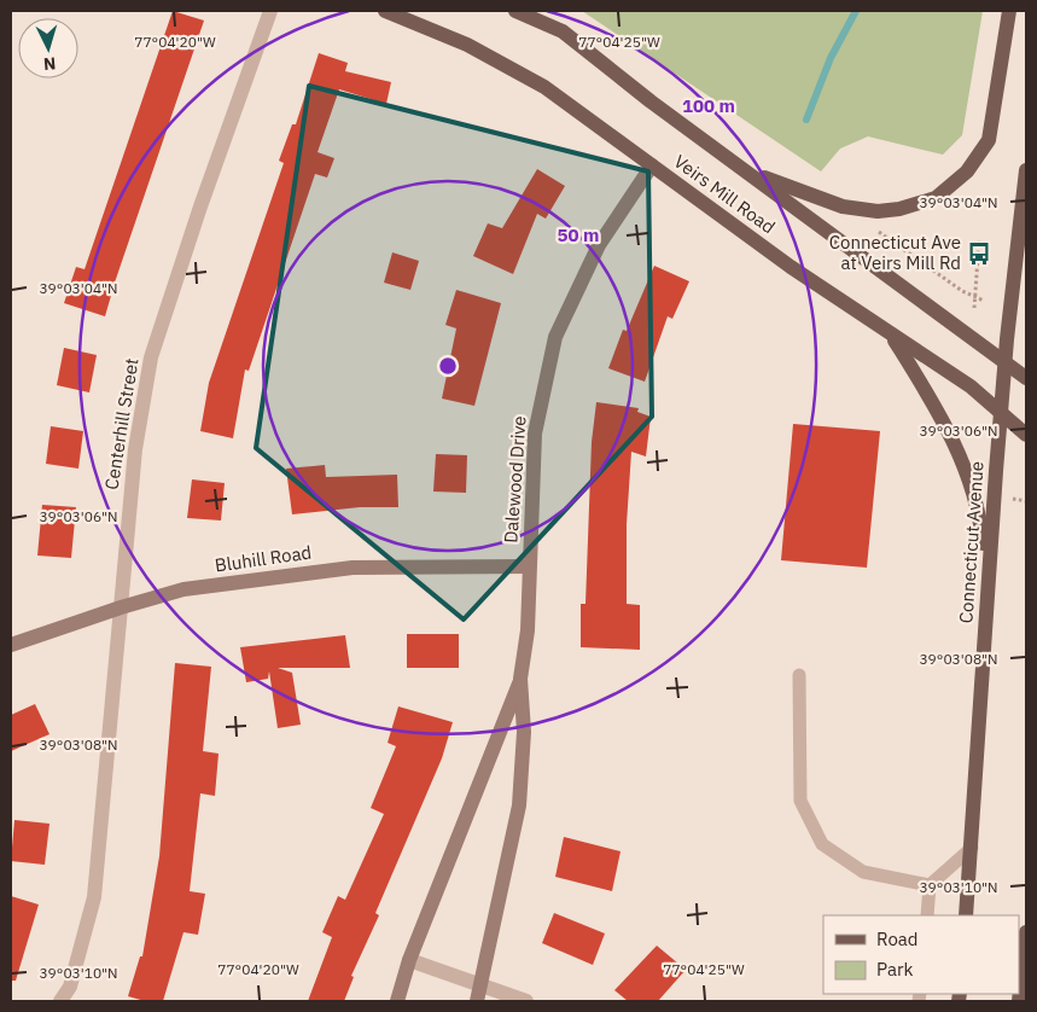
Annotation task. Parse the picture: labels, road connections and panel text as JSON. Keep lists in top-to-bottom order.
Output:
{
  "streets": {
    "main road": ["Veirs Mill Road", "Connecticut Avenue"],
    "street": ["Centerhill Street", "Dalewood Drive", "Bluhill Road"]
  },
  "crossings": [
    ["Veirs Mill Road", "Dalewood Drive"],
    ["Veirs Mill Road", "Connecticut Avenue"],
    ["Centerhill Street", "Bluhill Road"],
    ["Dalewood Drive", "Bluhill Road"]
  ],
  "places": {
    "bus stop": ["Connecticut Ave at Veirs Mill Rd"]
  },
  "legend": ["Road", "Park"],
  "north": "bottom",
  "coordinates": [
    "77°04'20\"W",
    "77°04'25\"W",
    "39°03'04\"N",
    "39°03'06\"N",
    "39°03'08\"N",
    "39°03'10\"N"
  ],
  "rings": ["100 m", "50 m"]
}
